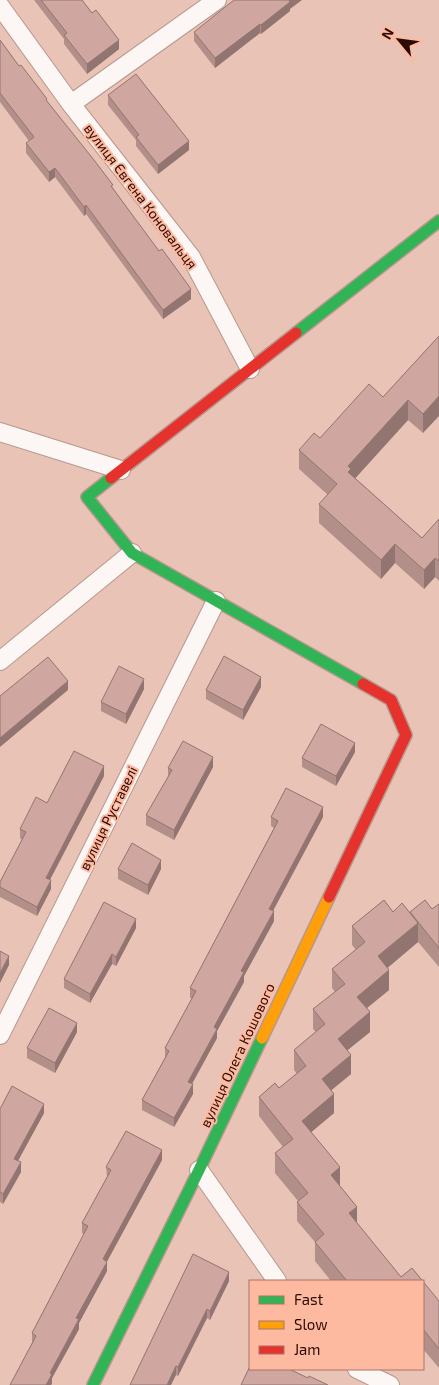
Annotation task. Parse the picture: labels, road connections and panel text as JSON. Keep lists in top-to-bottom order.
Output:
{
  "streets": {
    "street": ["вулиця Євгена Коновальця", "вулиця Руставелі", "вулиця Олега Кошового"]
  },
  "crossings": [
    ["вулиця Руставелі", "вулиця Олега Кошового"]
  ],
  "legend": ["Fast", "Slow", "Jam"],
  "north": "top left"
}
